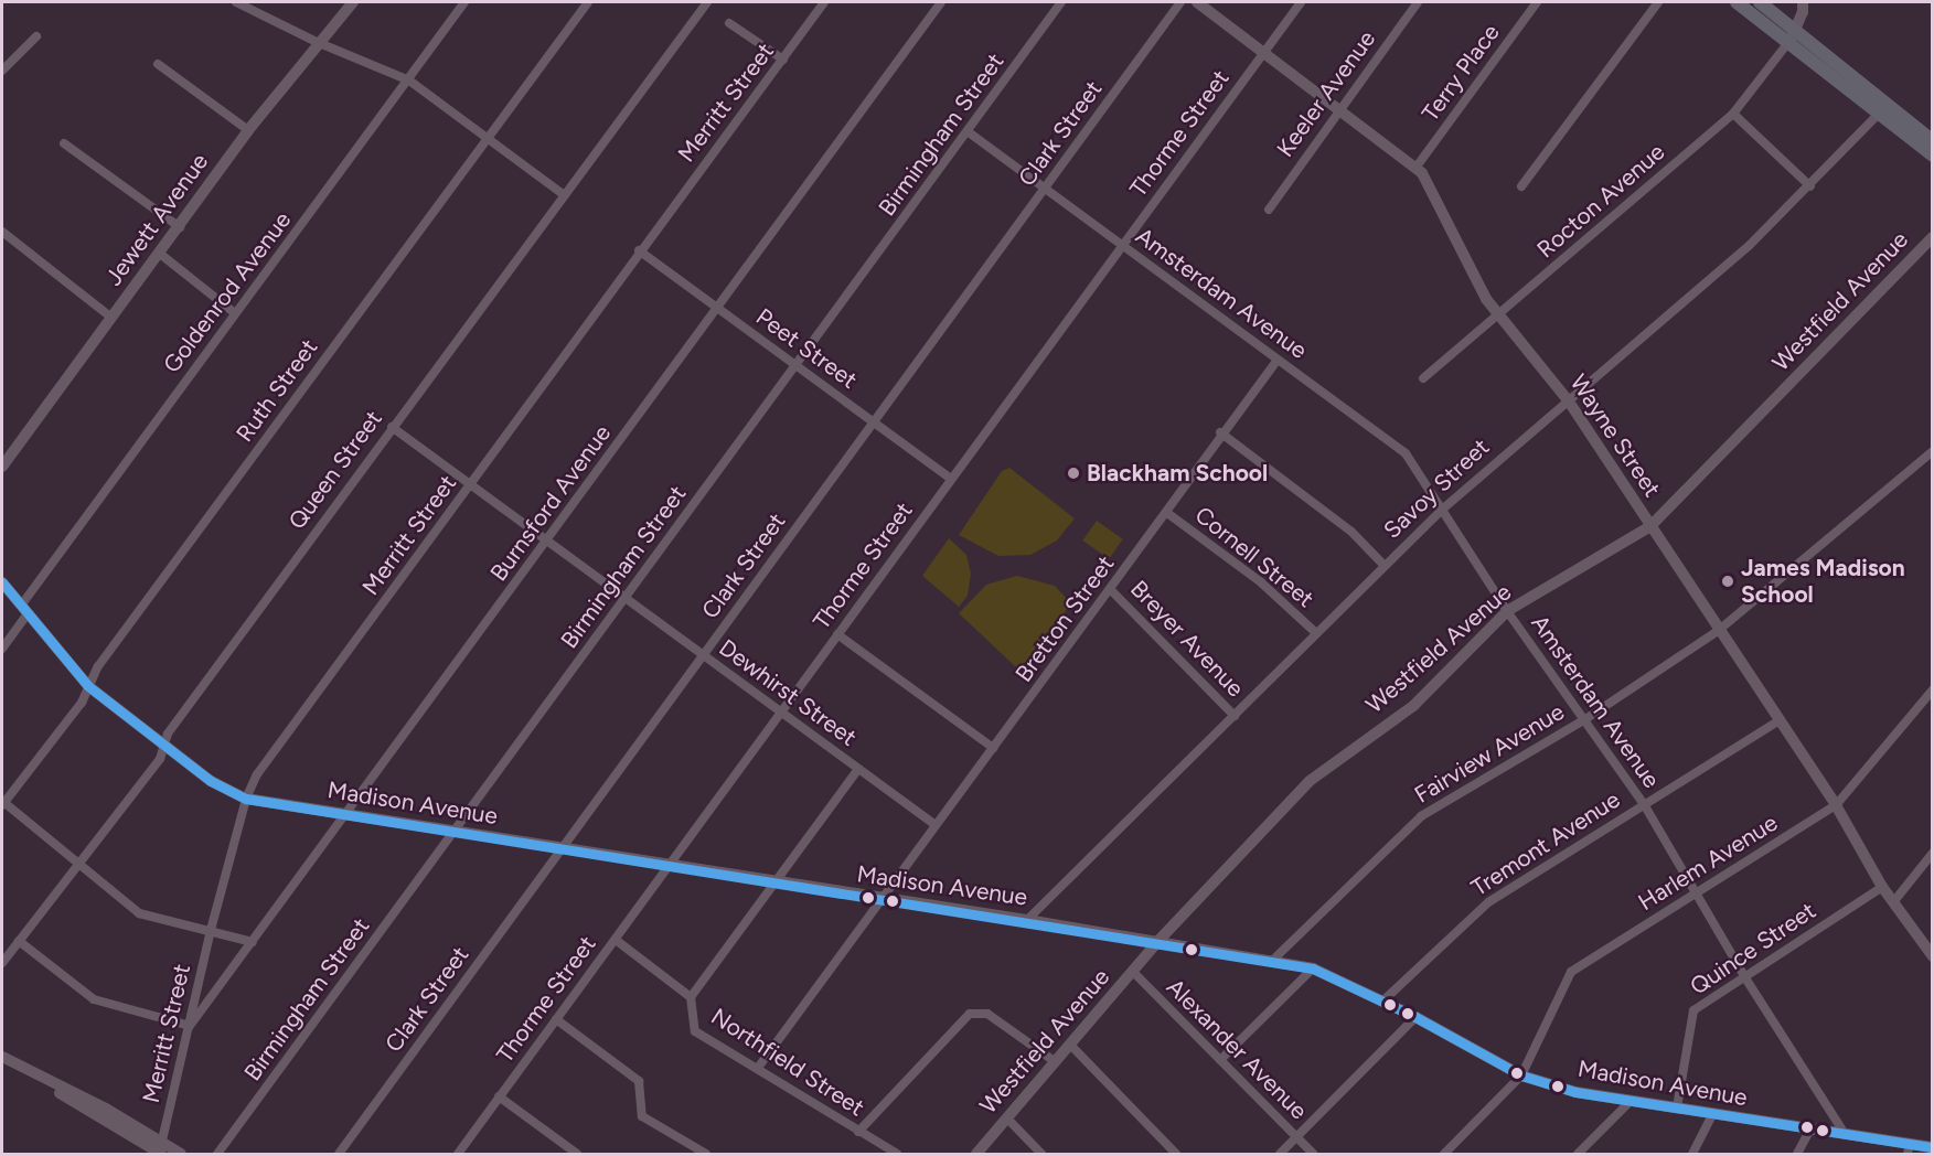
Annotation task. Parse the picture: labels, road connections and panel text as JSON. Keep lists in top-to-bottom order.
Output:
{
  "streets": {
    "main road": [
      "Jewett Avenue",
      "Westfield Avenue",
      "Wayne Street",
      "Madison Avenue"
    ],
    "street": [
      "Terry Place",
      "Keeler Avenue",
      "Merritt Street",
      "Clark Street",
      "Thorme Street",
      "Birmingham Street",
      "Rocton Avenue",
      "Goldenrod Avenue",
      "Amsterdam Avenue",
      "Peet Street",
      "Ruth Street",
      "Queen Street",
      "Savoy Street",
      "Burnsford Avenue",
      "Cornell Street",
      "Bretton Street",
      "Breyer Avenue",
      "Dewhirst Street",
      "Fairview Avenue",
      "Tremont Avenue",
      "Harlem Avenue",
      "Quince Street",
      "Alexander Avenue",
      "Northfield Street"
    ]
  },
  "crossings": [
    ["Terry Place", "Wayne Street"],
    ["Keeler Avenue", "Wayne Street"],
    ["Merritt Street", "Peet Street"],
    ["Merritt Street", "Burnsford Avenue"],
    ["Merritt Street", "Dewhirst Street"],
    ["Merritt Street", "Madison Avenue"],
    ["Clark Street", "Amsterdam Avenue"],
    ["Clark Street", "Peet Street"],
    ["Clark Street", "Dewhirst Street"],
    ["Clark Street", "Madison Avenue"],
    ["Thorme Street", "Amsterdam Avenue"],
    ["Thorme Street", "Peet Street"],
    ["Thorme Street", "Wayne Street"],
    ["Thorme Street", "Dewhirst Street"],
    ["Thorme Street", "Madison Avenue"],
    ["Thorme Street", "Northfield Street"],
    ["Birmingham Street", "Amsterdam Avenue"],
    ["Birmingham Street", "Peet Street"],
    ["Birmingham Street", "Dewhirst Street"],
    ["Birmingham Street", "Madison Avenue"],
    ["Rocton Avenue", "Wayne Street"],
    ["Goldenrod Avenue", "Madison Avenue"],
    ["Amsterdam Avenue", "Westfield Avenue"],
    ["Amsterdam Avenue", "Savoy Street"],
    ["Amsterdam Avenue", "Bretton Street"],
    ["Amsterdam Avenue", "Fairview Avenue"],
    ["Amsterdam Avenue", "Madison Avenue"],
    ["Amsterdam Avenue", "Tremont Avenue"],
    ["Amsterdam Avenue", "Harlem Avenue"],
    ["Amsterdam Avenue", "Quince Street"],
    ["Westfield Avenue", "Wayne Street"],
    ["Westfield Avenue", "Madison Avenue"],
    ["Westfield Avenue", "Alexander Avenue"],
    ["Peet Street", "Burnsford Avenue"],
    ["Ruth Street", "Madison Avenue"],
    ["Wayne Street", "Savoy Street"],
    ["Wayne Street", "Fairview Avenue"],
    ["Wayne Street", "Tremont Avenue"],
    ["Wayne Street", "Harlem Avenue"],
    ["Wayne Street", "Quince Street"],
    ["Queen Street", "Dewhirst Street"],
    ["Queen Street", "Madison Avenue"],
    ["Savoy Street", "Cornell Street"],
    ["Savoy Street", "Breyer Avenue"],
    ["Savoy Street", "Madison Avenue"],
    ["Burnsford Avenue", "Dewhirst Street"],
    ["Burnsford Avenue", "Madison Avenue"],
    ["Cornell Street", "Bretton Street"],
    ["Bretton Street", "Breyer Avenue"],
    ["Bretton Street", "Dewhirst Street"],
    ["Bretton Street", "Madison Avenue"],
    ["Bretton Street", "Northfield Street"],
    ["Fairview Avenue", "Madison Avenue"],
    ["Madison Avenue", "Tremont Avenue"],
    ["Madison Avenue", "Harlem Avenue"],
    ["Madison Avenue", "Quince Street"]
  ],
  "places": ["Blackham School", "James Madison School"]
}
